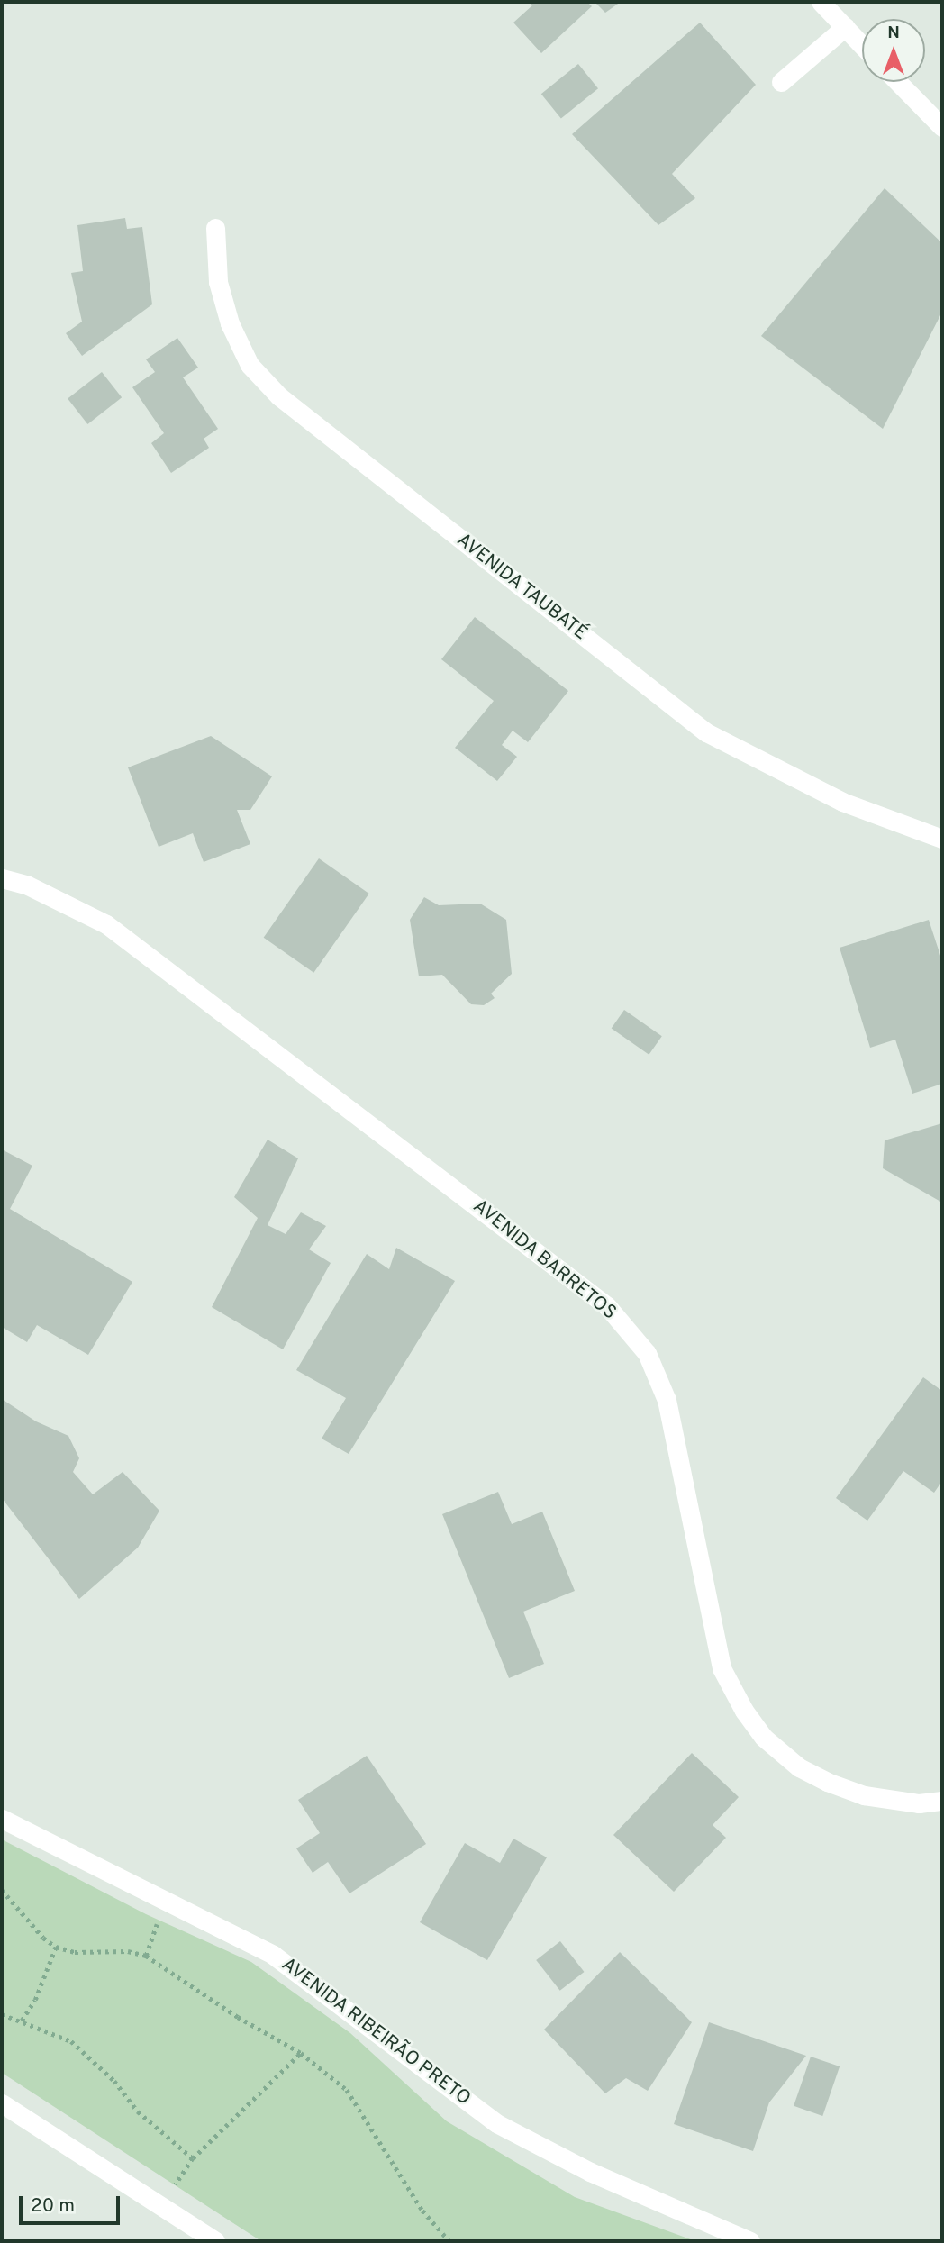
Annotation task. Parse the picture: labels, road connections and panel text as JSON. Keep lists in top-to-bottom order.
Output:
{
  "streets": {
    "street": ["AVENIDA TAUBATÉ", "AVENIDA BARRETOS", "AVENIDA RIBEIRÃO PRETO"]
  },
  "scale_bar": "20 m",
  "north": "top"
}
